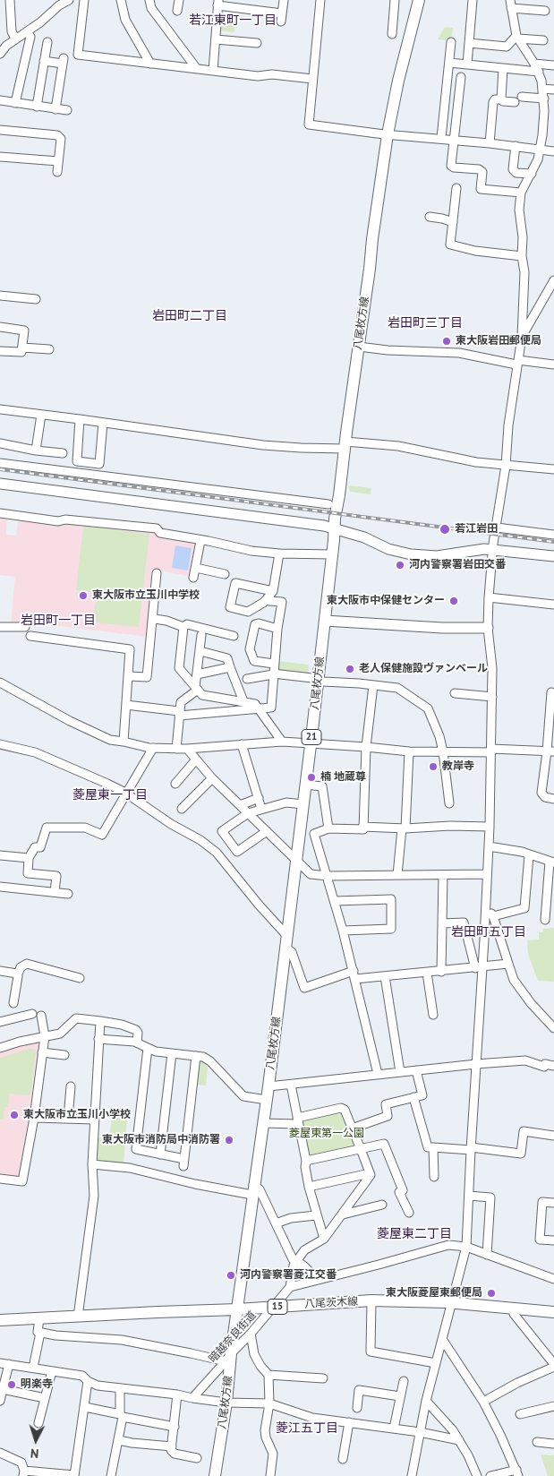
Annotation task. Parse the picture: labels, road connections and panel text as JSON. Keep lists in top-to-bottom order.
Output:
{
  "streets": {
    "main road": [
      "八尾枚方線",
      "21",
      "八尾茨木線",
      "15"
    ],
    "street": ["暗越奈良街道"]
  },
  "crossings": [
    ["八尾枚方線", "八尾茨木線"],
    ["八尾枚方線", "暗越奈良街道"],
    ["八尾茨木線", "暗越奈良街道"]
  ],
  "districts": [
    "若江東町一丁目",
    "岩田町二丁目",
    "岩田町三丁目",
    "岩田町一丁目",
    "菱屋東一丁目",
    "岩田町五丁目",
    "菱屋東二丁目",
    "菱江五丁目"
  ],
  "parks": ["菱屋東第一公園"],
  "places": [
    "東大阪岩田郵便局",
    "若江岩田",
    "河内警察署岩田交番",
    "東大阪市立玉川中学校",
    "東大阪市中保健センター",
    "老人保健施設ヴァンベール",
    "教岸寺",
    "楠 地蔵尊",
    "東大阪市立玉川小学校",
    "東大阪市消防局中消防署",
    "河内警察署菱江交番",
    "東大阪菱屋東郵便局",
    "明楽寺"
  ],
  "north": "bottom"
}
